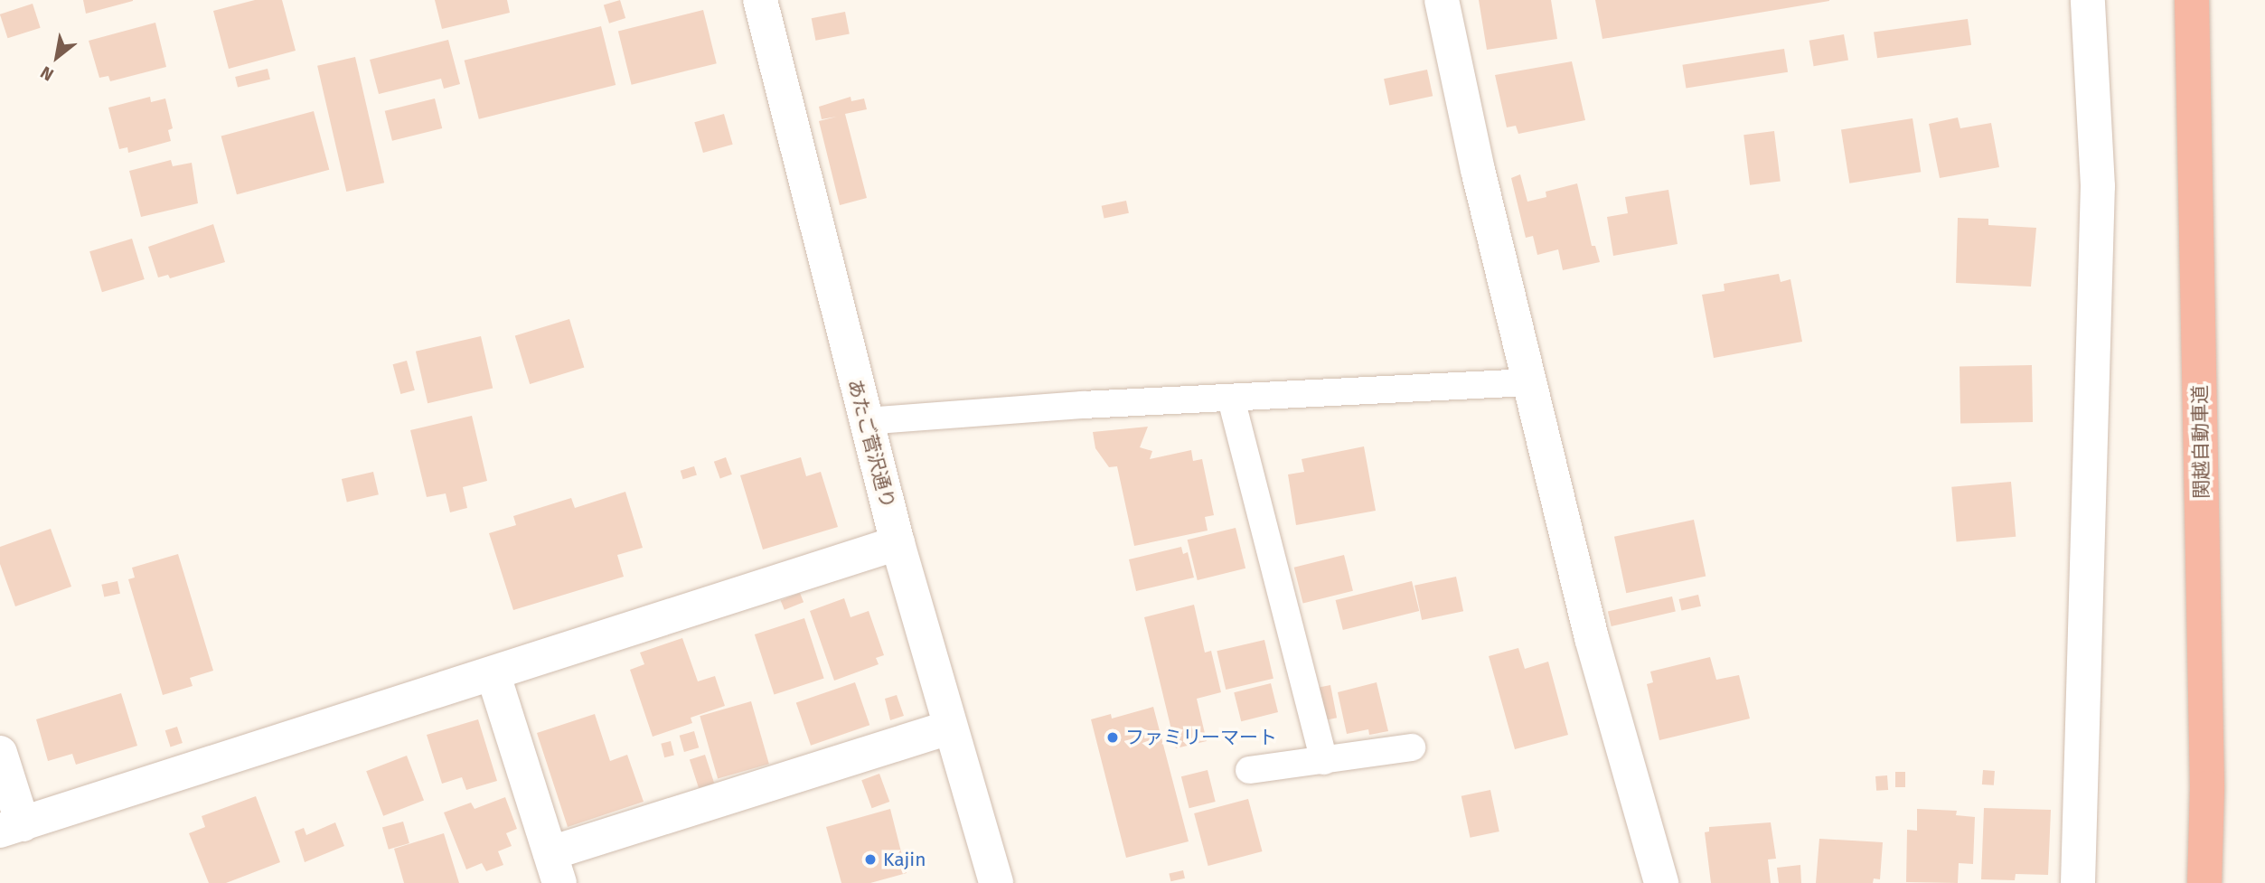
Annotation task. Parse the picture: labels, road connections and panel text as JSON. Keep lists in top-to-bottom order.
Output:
{
  "streets": {
    "highway": ["関越自動車道"],
    "street": ["あたご菅沢通り"]
  },
  "places": ["ファミリーマート", "Kajin"],
  "north": "bottom left"
}
